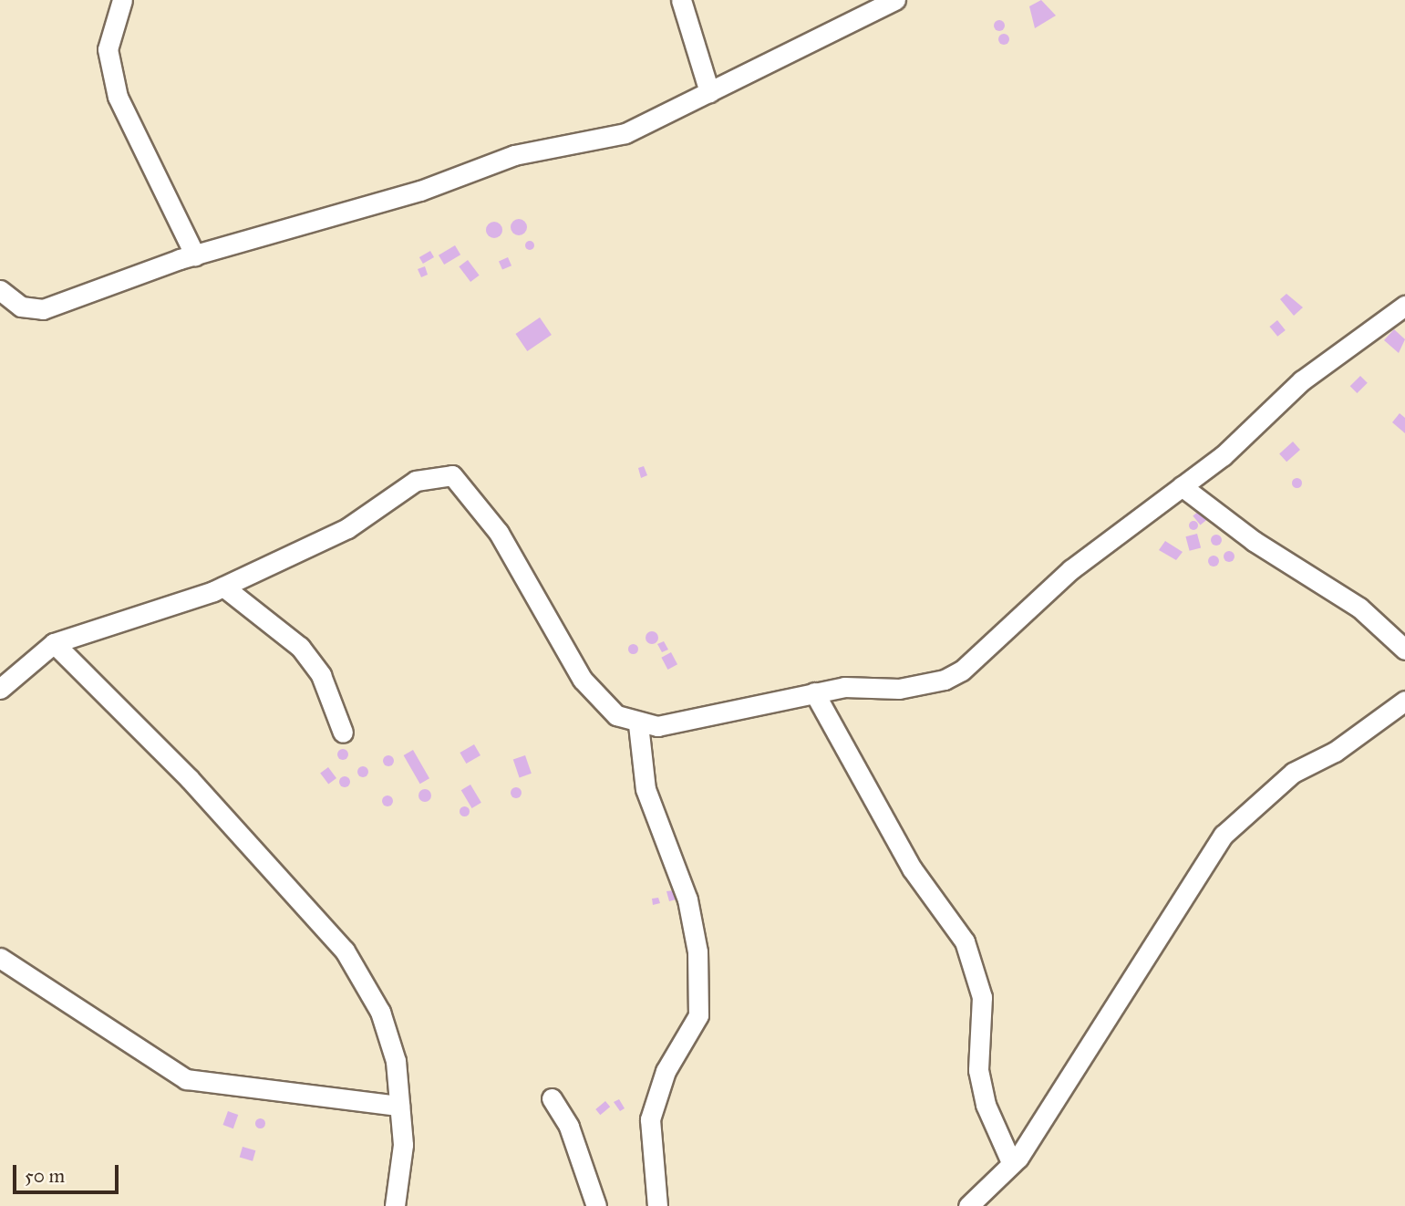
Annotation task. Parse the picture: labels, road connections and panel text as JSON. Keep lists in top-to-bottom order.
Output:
{
  "scale_bar": "50 m"
}
